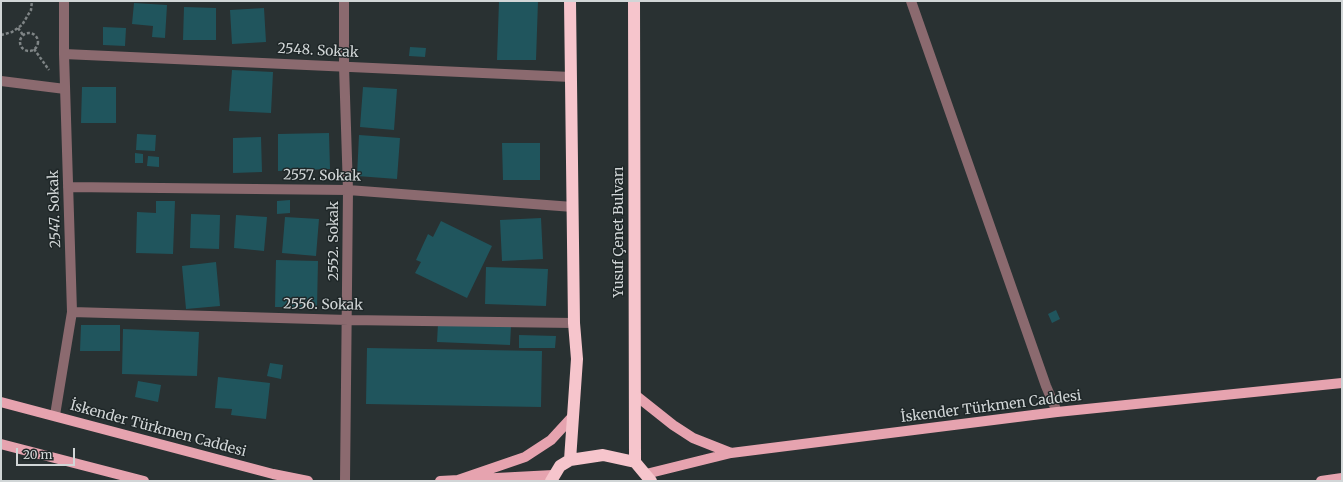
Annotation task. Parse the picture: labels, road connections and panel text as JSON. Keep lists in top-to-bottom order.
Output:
{
  "streets": {
    "highway": ["Yusuf Çenet Bulvarı"],
    "main road": ["İskender Türkmen Caddesi"],
    "street": [
      "2548. Sokak",
      "2557. Sokak",
      "2547. Sokak",
      "2552. Sokak",
      "2556. Sokak"
    ]
  },
  "crossings": [
    ["2548. Sokak", "2547. Sokak"],
    ["2548. Sokak", "2552. Sokak"],
    ["2557. Sokak", "2547. Sokak"],
    ["2557. Sokak", "2552. Sokak"],
    ["2547. Sokak", "2556. Sokak"],
    ["2547. Sokak", "İskender Türkmen Caddesi"],
    ["2552. Sokak", "2556. Sokak"]
  ],
  "scale_bar": "20 m"
}
